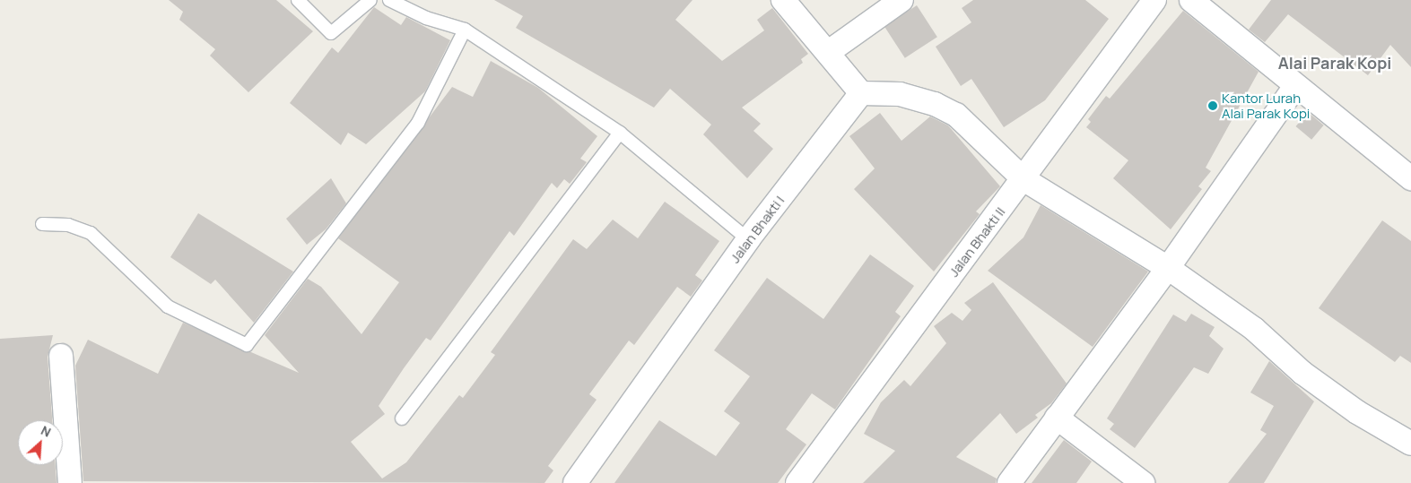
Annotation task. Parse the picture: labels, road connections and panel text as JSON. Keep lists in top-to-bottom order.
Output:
{
  "streets": {
    "street": ["Jalan Bhakti I", "Jalan Bhakti II"]
  },
  "districts": ["Alai Parak Kopi"],
  "places": ["Kantor Lurah Alai Parak Kopi"],
  "north": "top right"
}
